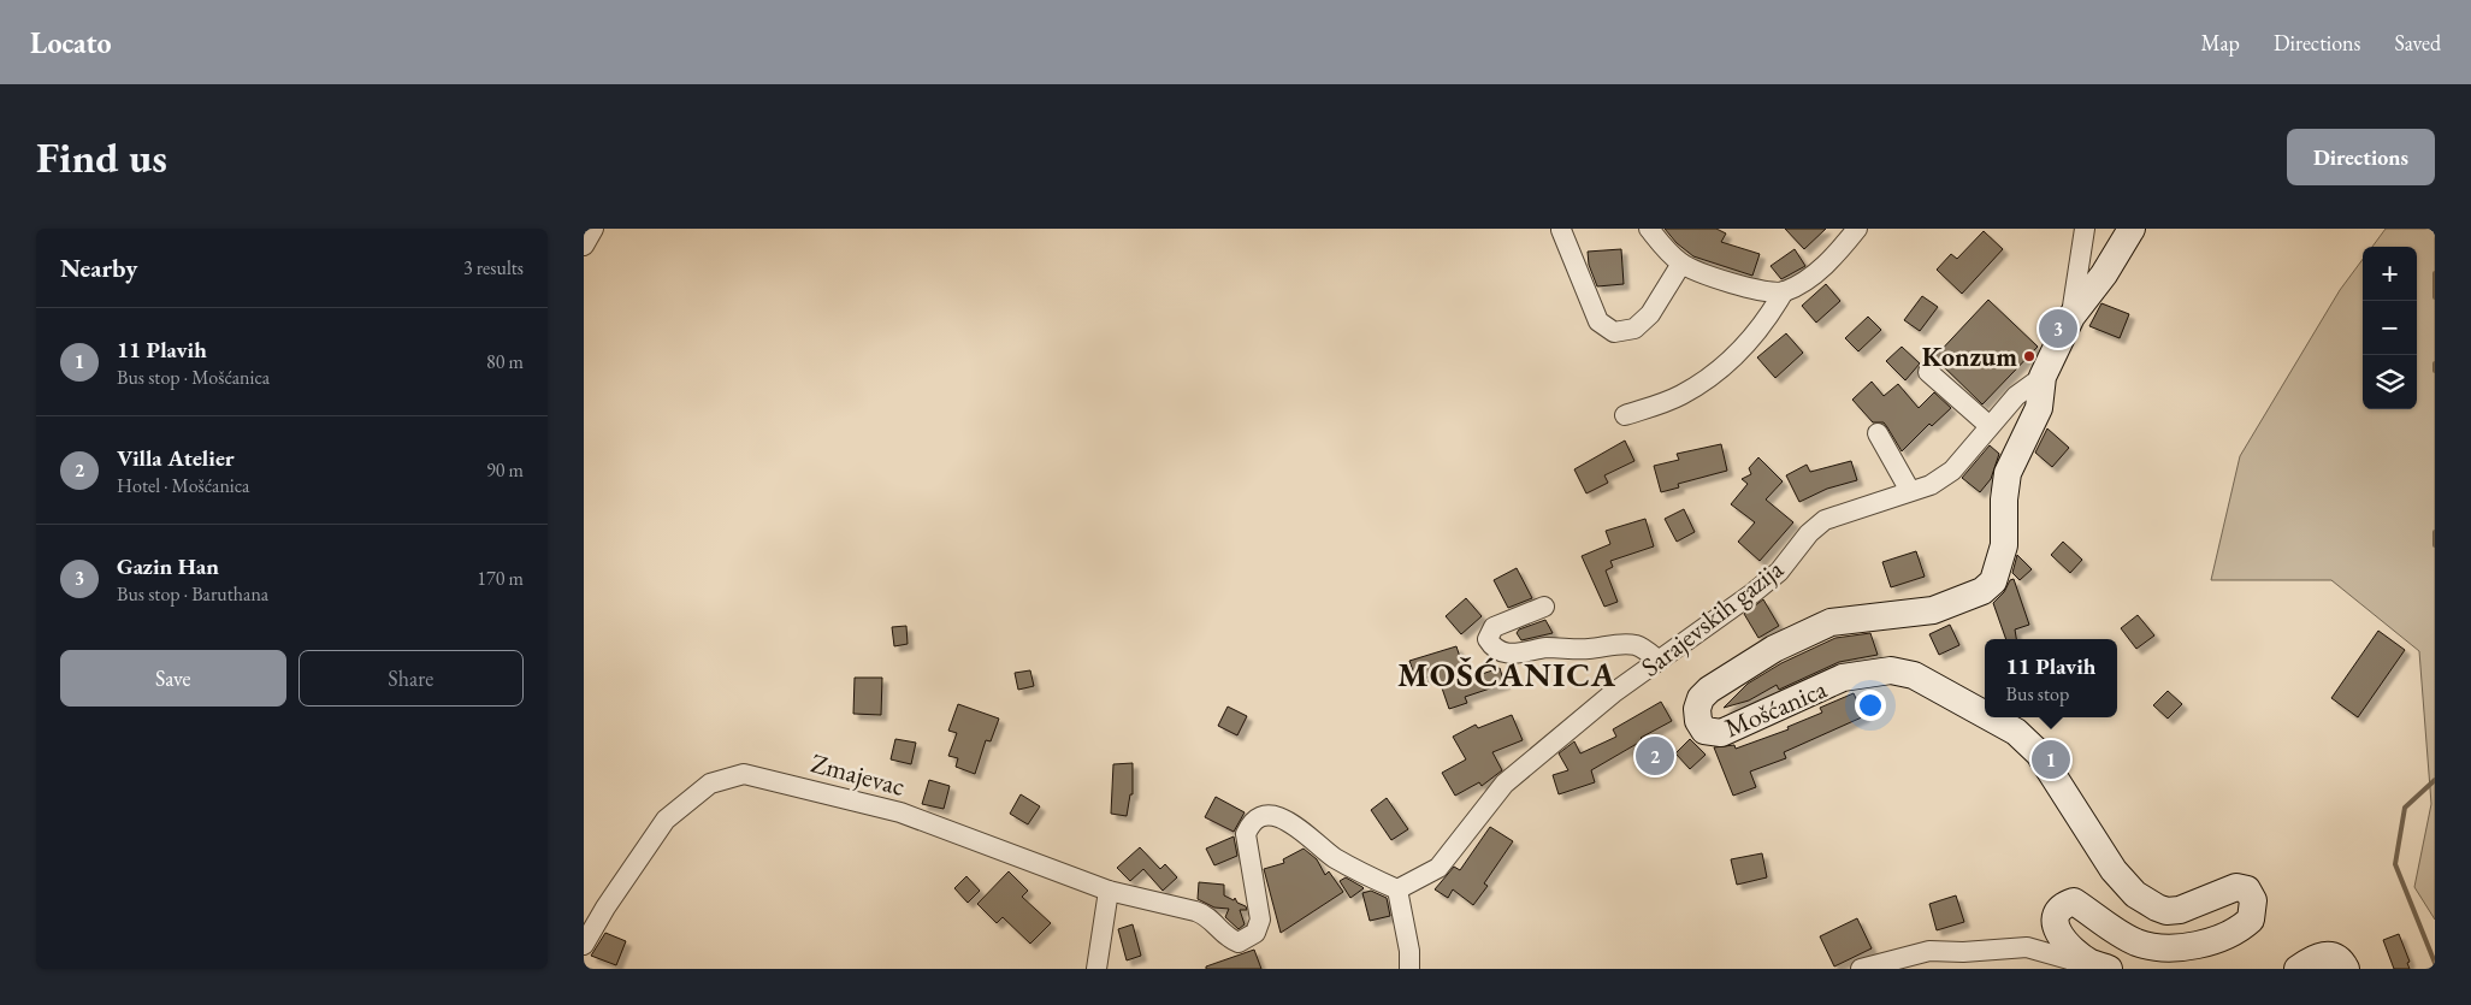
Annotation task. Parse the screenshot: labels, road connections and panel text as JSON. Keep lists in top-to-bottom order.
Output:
{
  "streets": {
    "main road": ["Mošćanica"],
    "street": ["Sarajevskih gazija", "Zmajevac"]
  },
  "crossings": [
    ["Sarajevskih gazija", "Mošćanica"]
  ],
  "districts": ["MOŠĆANICA"],
  "places": ["Konzum"],
  "page": {
    "header": "Locato",
    "nav": ["Map", "Directions", "Saved"],
    "buttons": [
      "Directions",
      ["Save", "Share"]
    ],
    "title": "Find us",
    "heading": ["Nearby", "3 results"],
    "map_buttons": ["+", "−"],
    "list": [
      {
        "mark": "1",
        "name": "11 Plavih",
        "note": "Bus stop · Mošćanica",
        "value": "80 m"
      },
      {
        "mark": "2",
        "name": "Villa Atelier",
        "note": "Hotel · Mošćanica",
        "value": "90 m"
      },
      {
        "mark": "3",
        "name": "Gazin Han",
        "note": "Bus stop · Baruthana",
        "value": "170 m"
      }
    ],
    "pins": ["3", "2", "1"],
    "popup": ["11 Plavih", "Bus stop"]
  }
}
